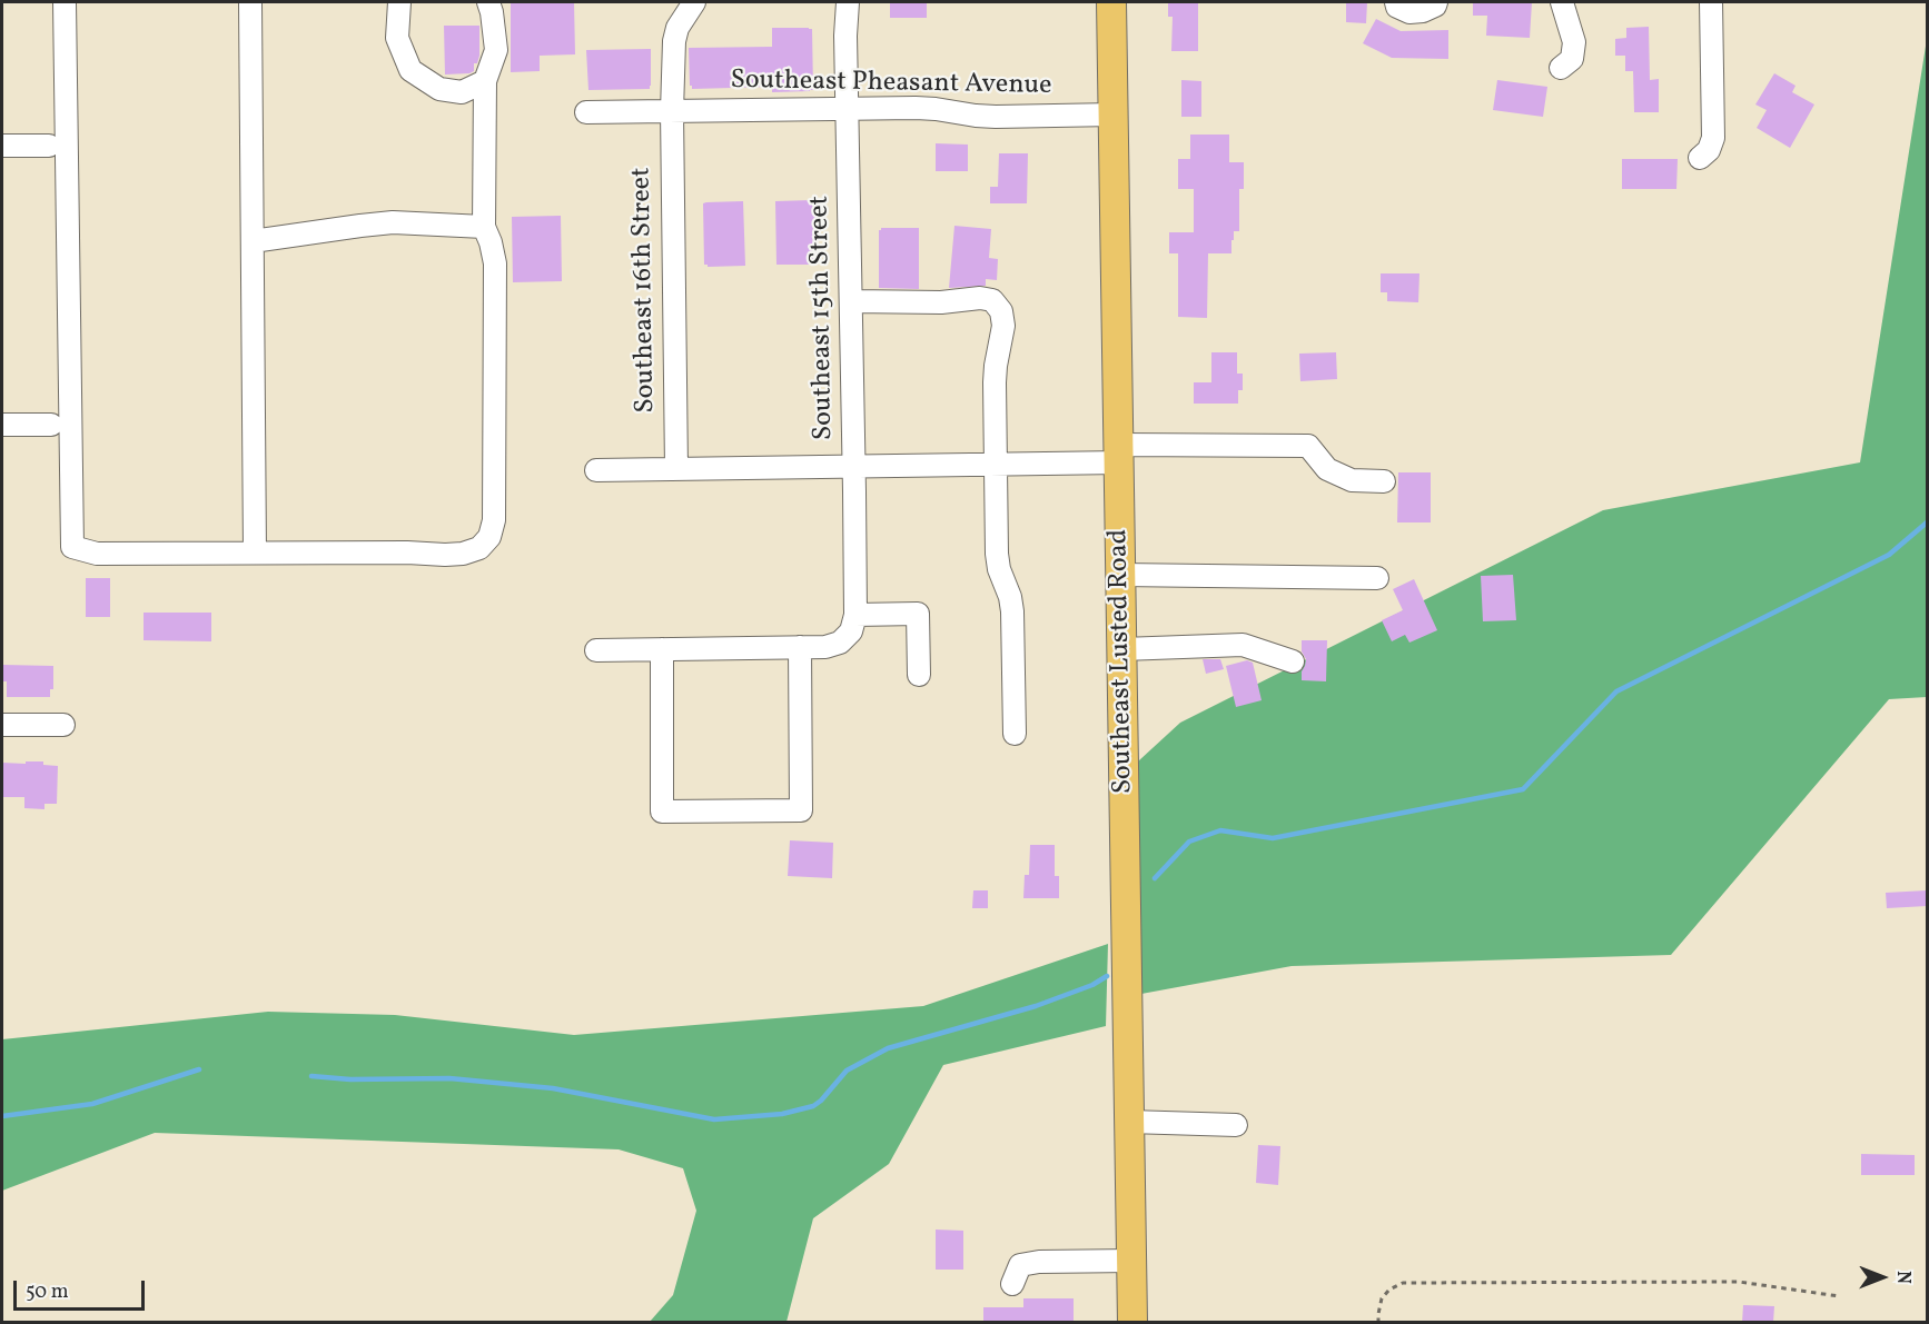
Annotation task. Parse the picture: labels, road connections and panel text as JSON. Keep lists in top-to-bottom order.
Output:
{
  "streets": {
    "main road": ["Southeast Lusted Road"],
    "street": ["Southeast Pheasant Avenue", "Southeast 16th Street", "Southeast 15th Street"]
  },
  "crossings": [
    ["Southeast Pheasant Avenue", "Southeast 16th Street"],
    ["Southeast Pheasant Avenue", "Southeast 15th Street"],
    ["Southeast Pheasant Avenue", "Southeast Lusted Road"]
  ],
  "scale_bar": "50 m",
  "north": "right"
}
